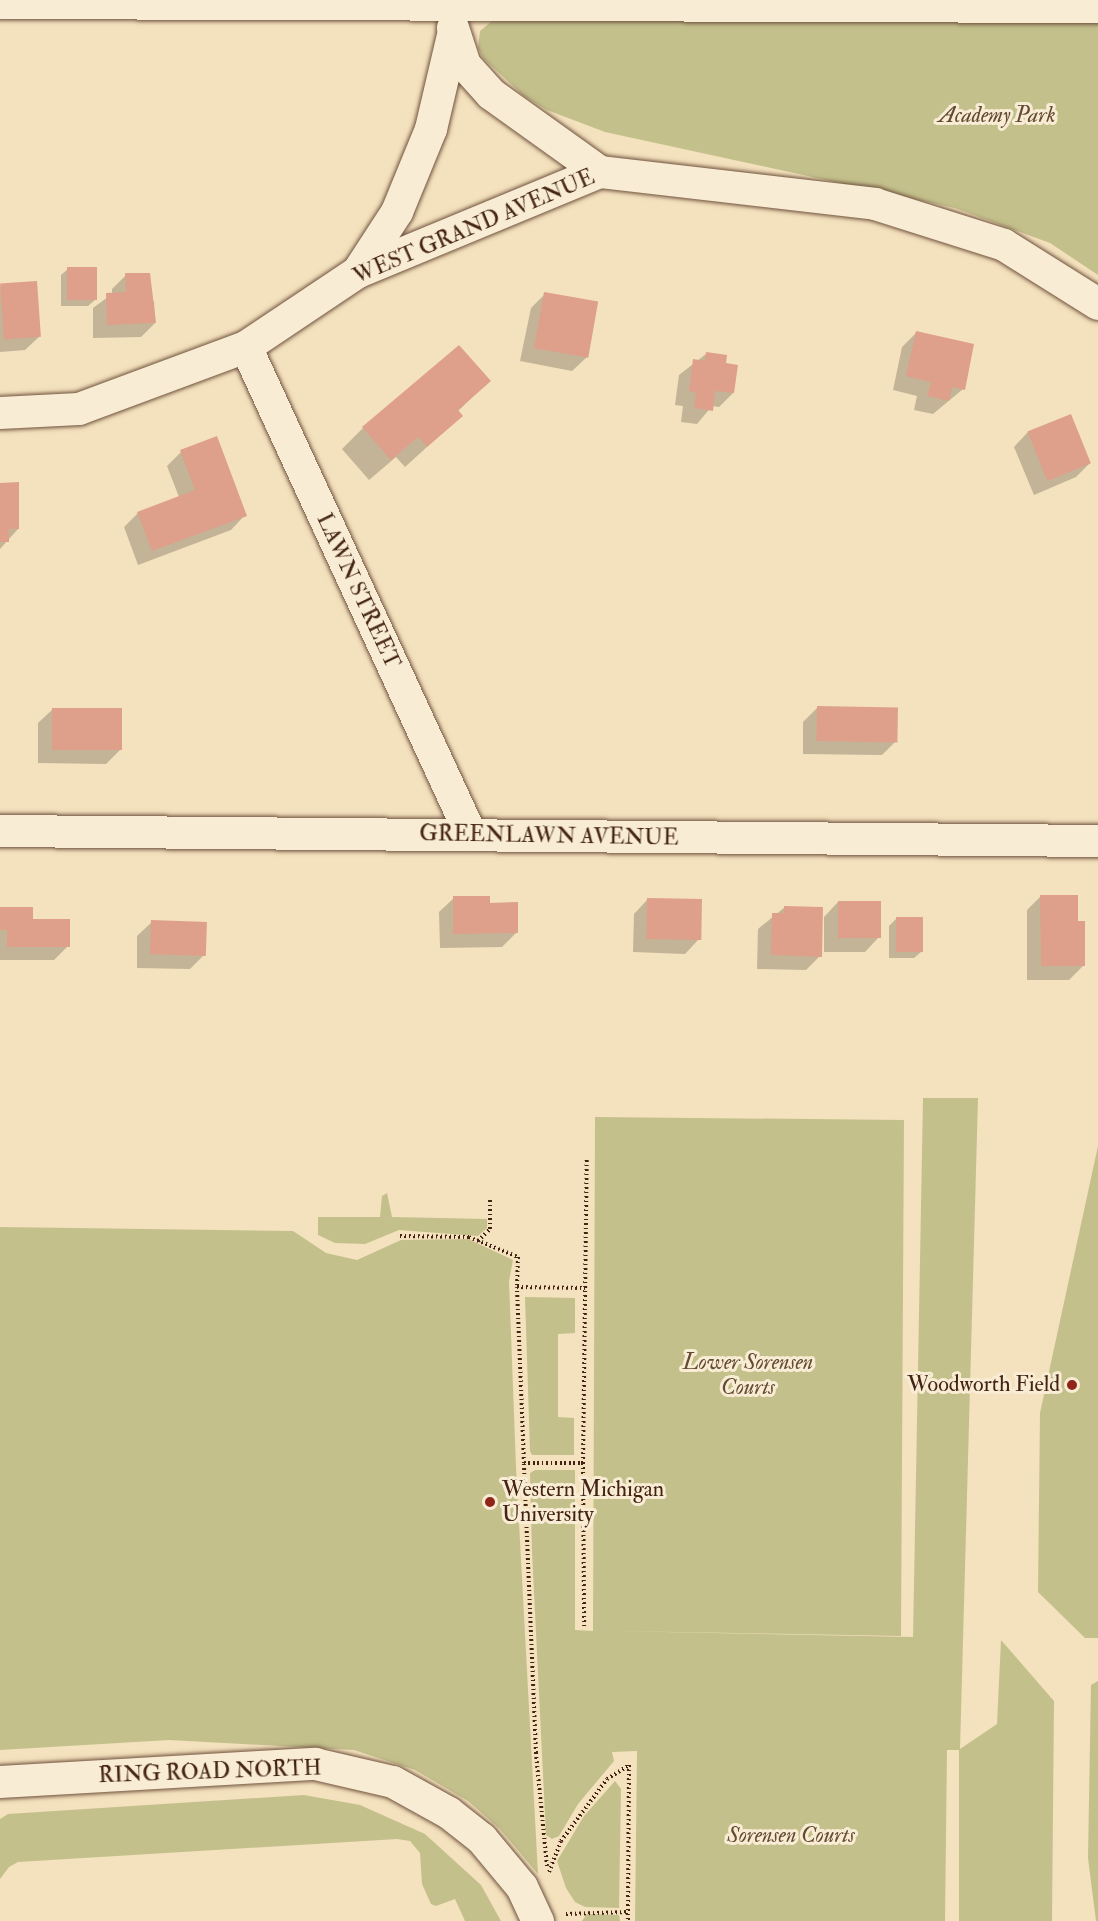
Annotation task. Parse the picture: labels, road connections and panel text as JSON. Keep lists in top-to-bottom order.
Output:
{
  "streets": {
    "street": [
      "WEST GRAND AVENUE",
      "LAWN STREET",
      "GREENLAWN AVENUE",
      "RING ROAD NORTH"
    ]
  },
  "crossings": [
    ["WEST GRAND AVENUE", "LAWN STREET"],
    ["LAWN STREET", "GREENLAWN AVENUE"]
  ],
  "parks": ["Academy Park", "Lower Sorensen Courts", "Sorensen Courts"],
  "places": ["Woodworth Field", "Western Michigan University"]
}
